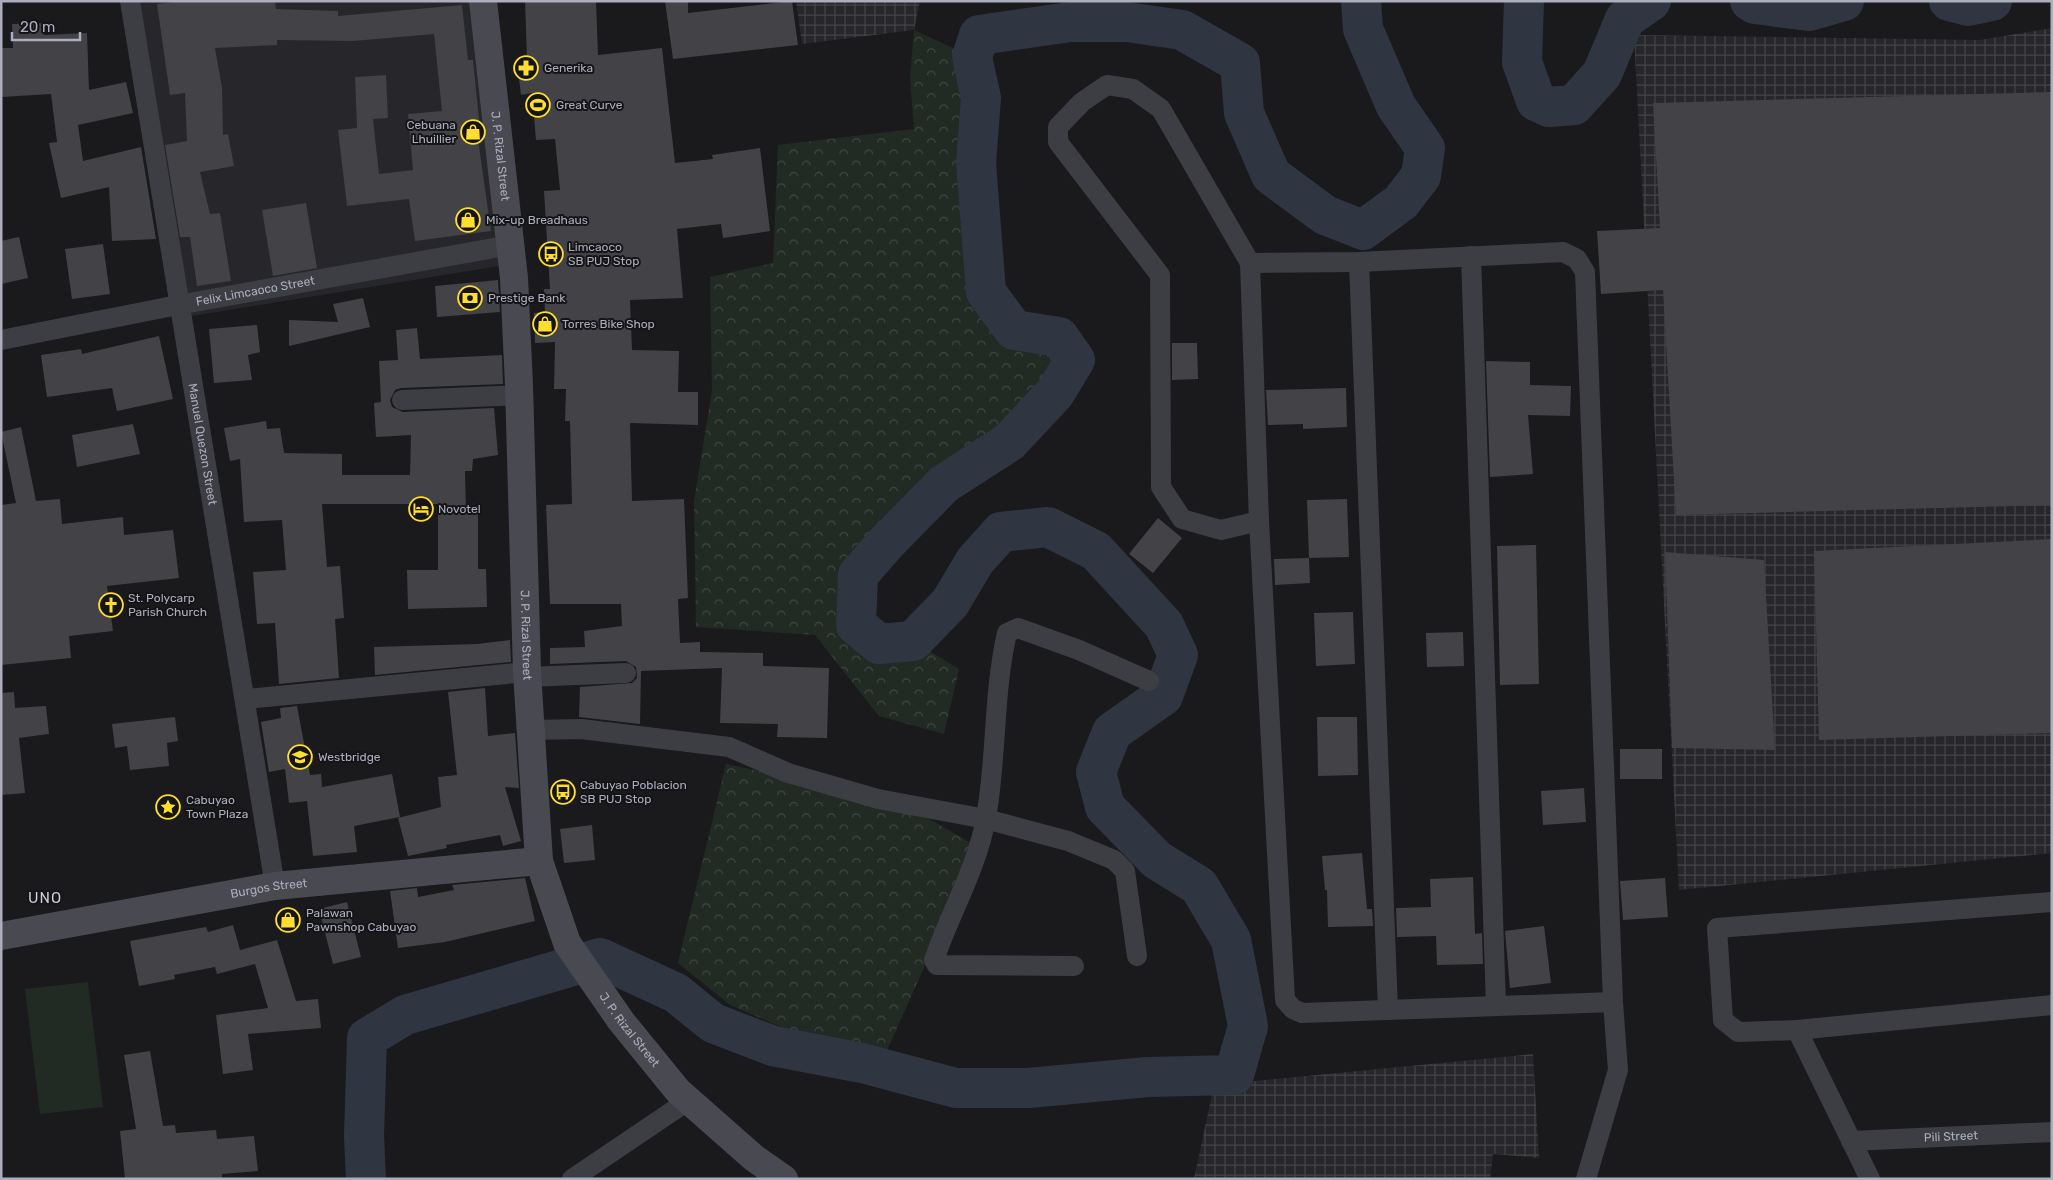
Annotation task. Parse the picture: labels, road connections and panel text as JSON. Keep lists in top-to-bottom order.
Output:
{
  "streets": {
    "main road": ["J. P. Rizal Street", "Burgos Street"],
    "street": ["Felix Limcaoco Street", "Manuel Quezon Street", "Pili Street"]
  },
  "crossings": [
    ["J. P. Rizal Street", "Felix Limcaoco Street"],
    ["J. P. Rizal Street", "Burgos Street"],
    ["Felix Limcaoco Street", "Manuel Quezon Street"],
    ["Manuel Quezon Street", "Burgos Street"]
  ],
  "districts": ["UNO"],
  "places": {
    "pharmacy": ["Generika"],
    "sports": ["Great Curve"],
    "shop": [
      "Cebuana Lhuillier",
      "Mix-up Breadhaus",
      "Torres Bike Shop",
      "Palawan Pawnshop Cabuyao"
    ],
    "bus stop": ["Limcaoco SB PUJ Stop", "Cabuyao Poblacion SB PUJ Stop"],
    "bank": ["Prestige Bank"],
    "hotel": ["Novotel"],
    "church": ["St. Polycarp Parish Church"],
    "school or university": ["Westbridge"],
    "place": ["Cabuyao Town Plaza"]
  },
  "scale_bar": "20 m"
}
